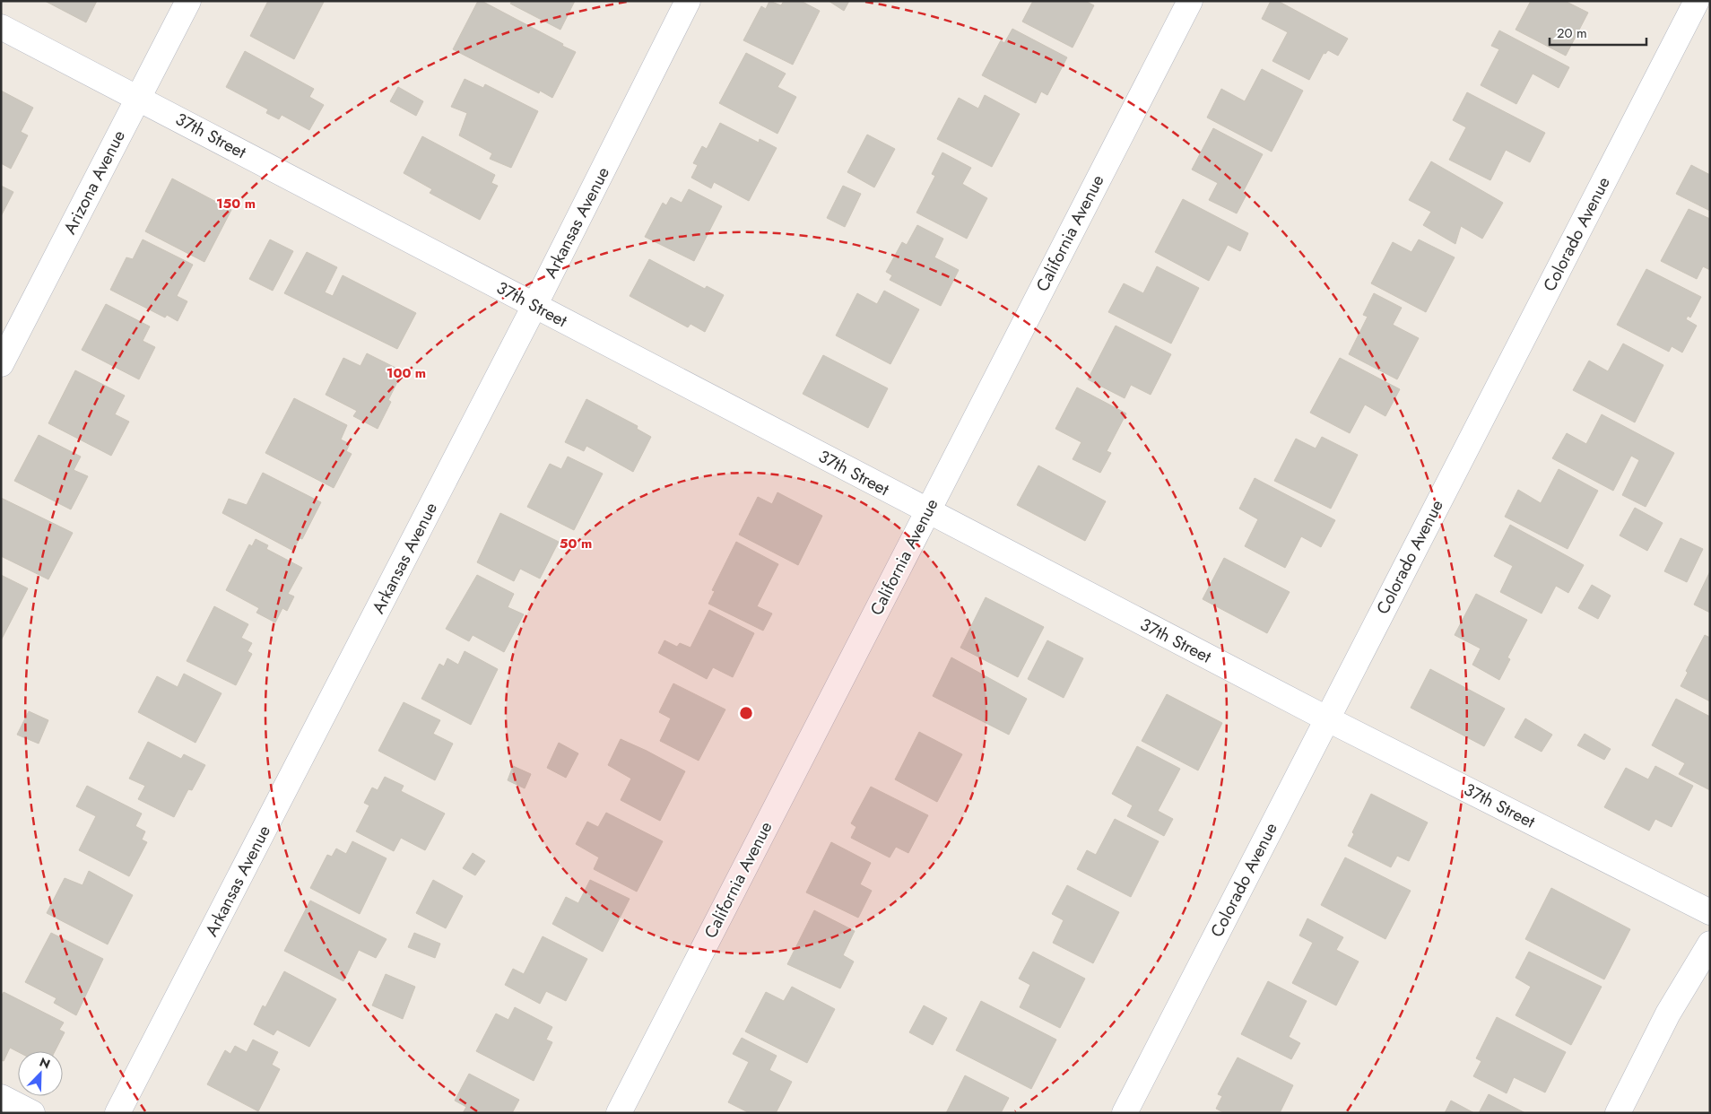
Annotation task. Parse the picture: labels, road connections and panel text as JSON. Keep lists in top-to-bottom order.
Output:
{
  "streets": {
    "street": [
      "37th Street",
      "Arizona Avenue",
      "Arkansas Avenue",
      "California Avenue",
      "Colorado Avenue"
    ]
  },
  "crossings": [
    ["37th Street", "Arizona Avenue"],
    ["37th Street", "Arkansas Avenue"],
    ["37th Street", "California Avenue"],
    ["37th Street", "Colorado Avenue"]
  ],
  "scale_bar": "20 m",
  "north": "top right",
  "rings": ["150 m", "100 m", "50 m"]
}
